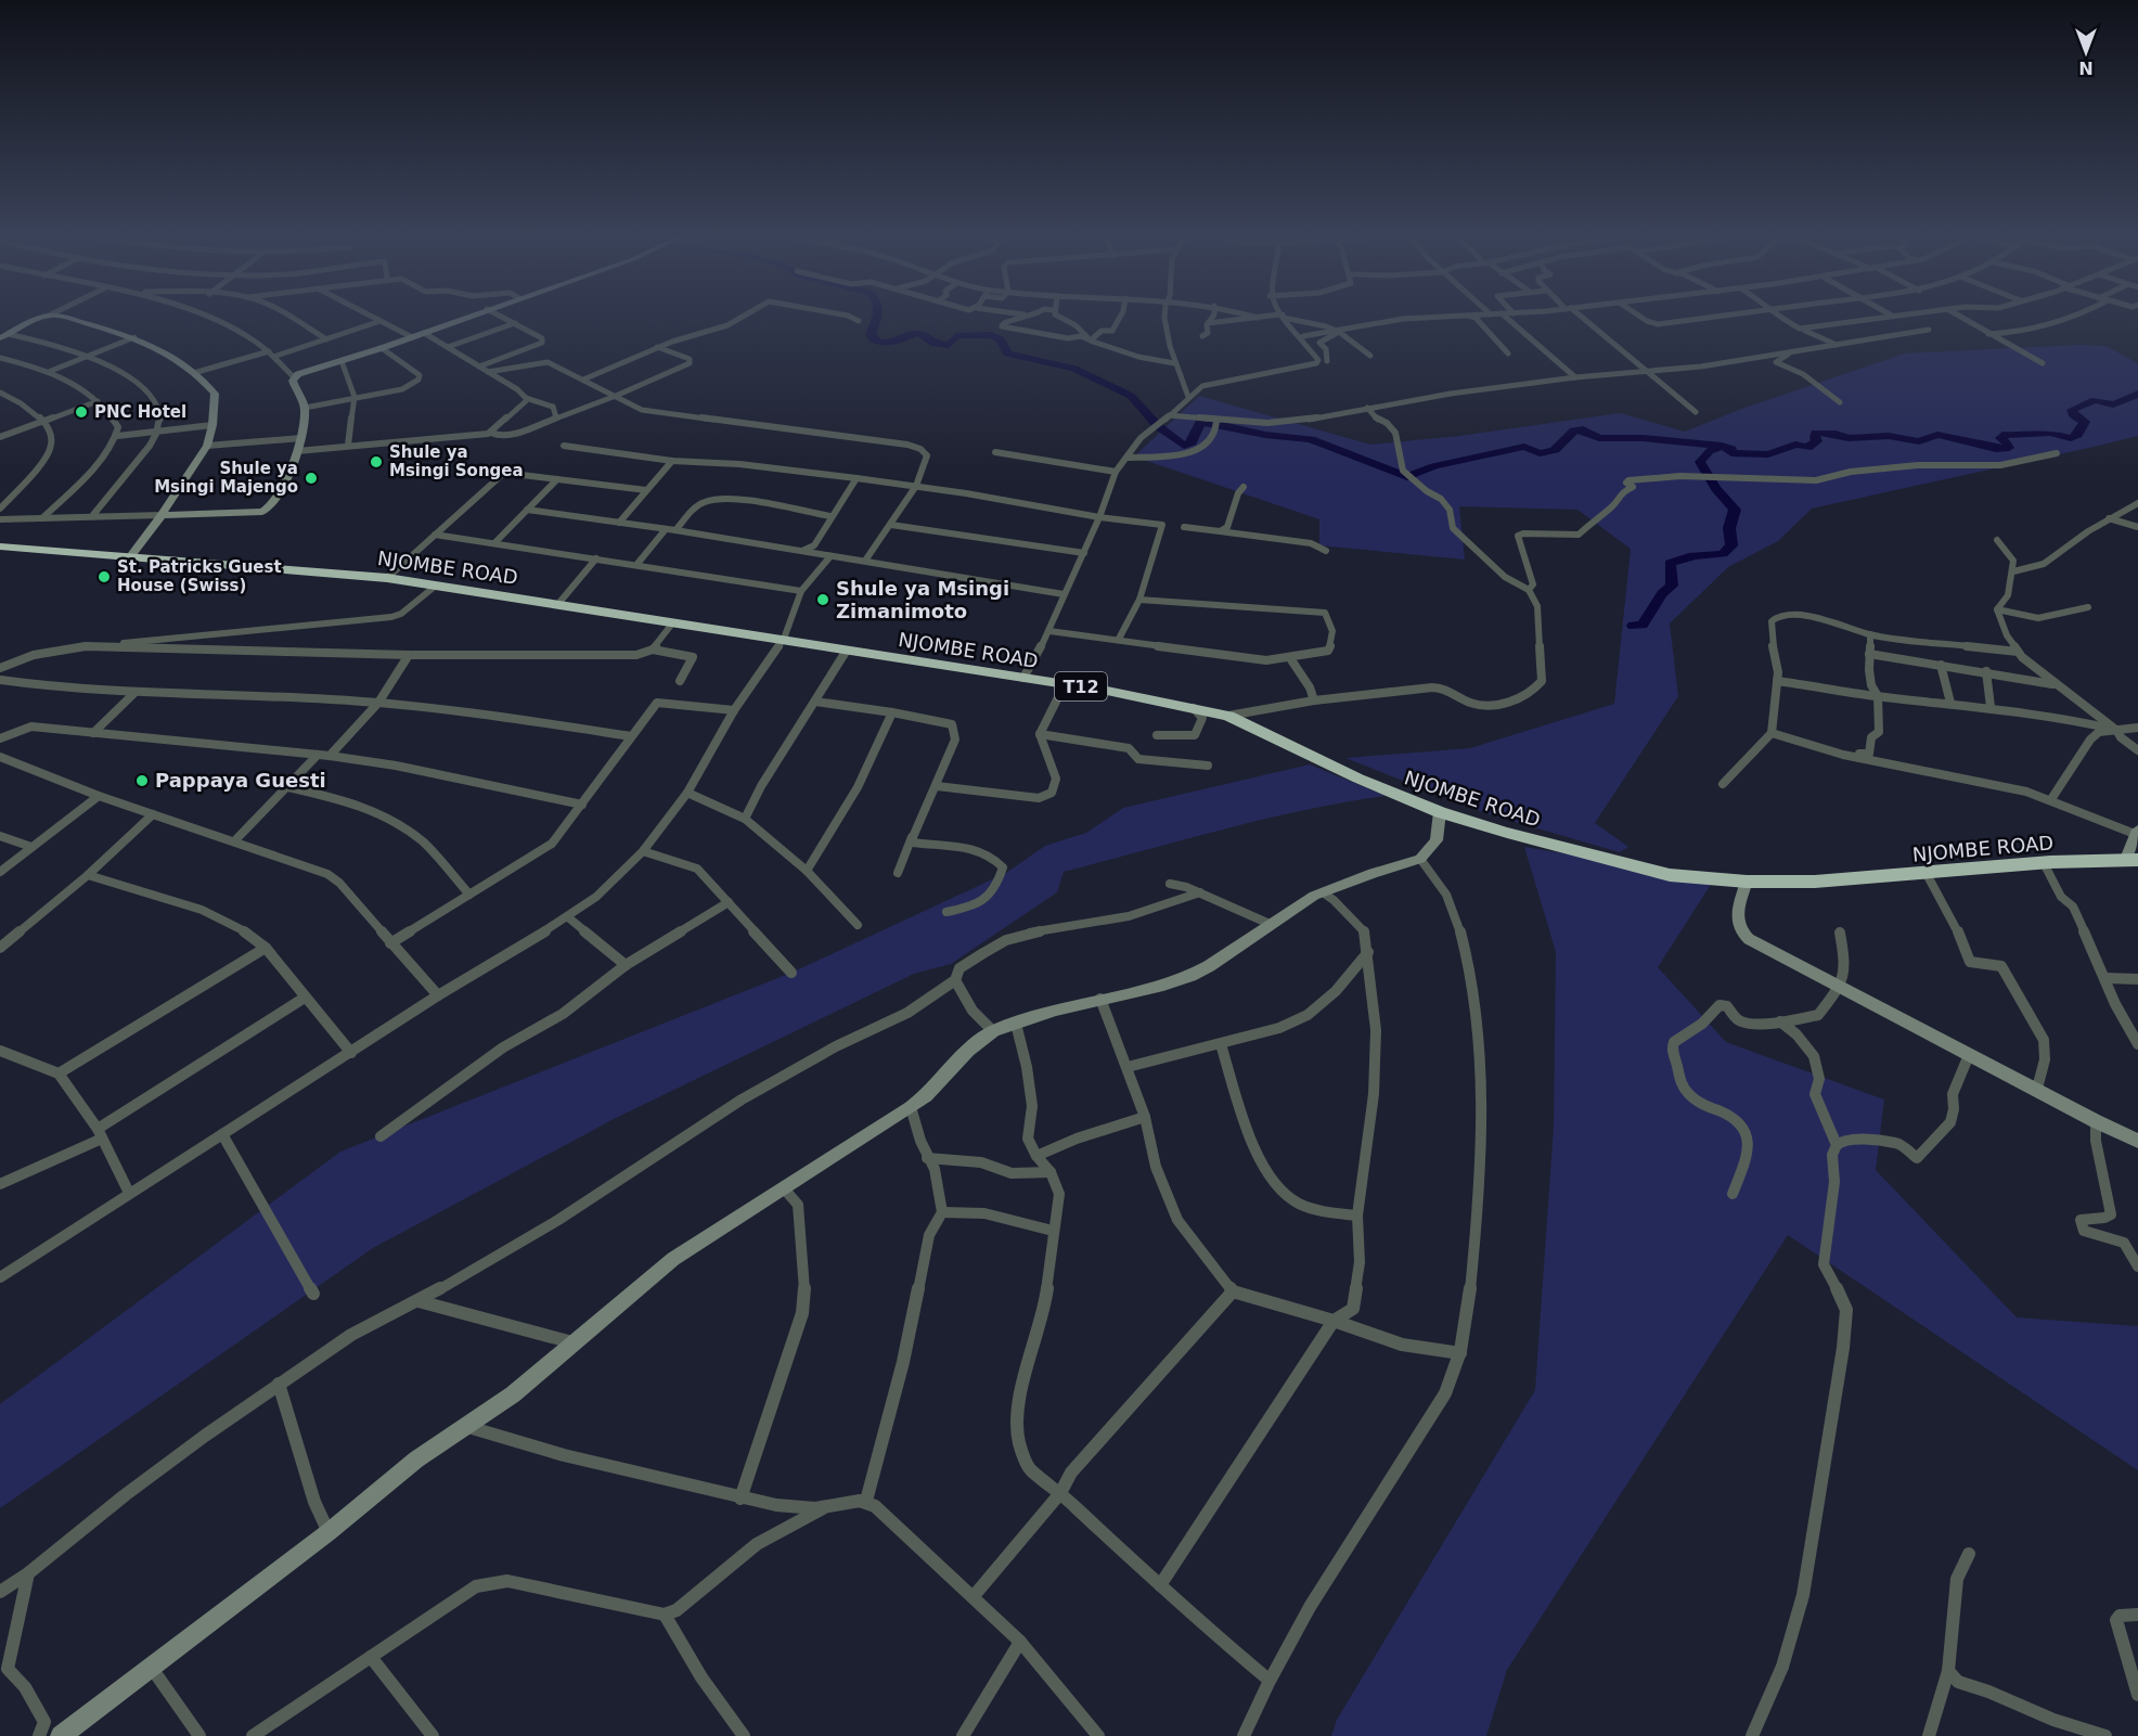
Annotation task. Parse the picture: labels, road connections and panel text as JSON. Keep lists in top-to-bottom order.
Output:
{
  "streets": {
    "highway": ["NJOMBE ROAD", "T12"]
  },
  "places": [
    "PNC Hotel",
    "Shule ya Msingi Songea",
    "Shule ya Msingi Majengo",
    "St. Patricks Guest House (Swiss)",
    "Shule ya Msingi Zimanimoto",
    "Pappaya Guesti"
  ],
  "north": "bottom"
}
